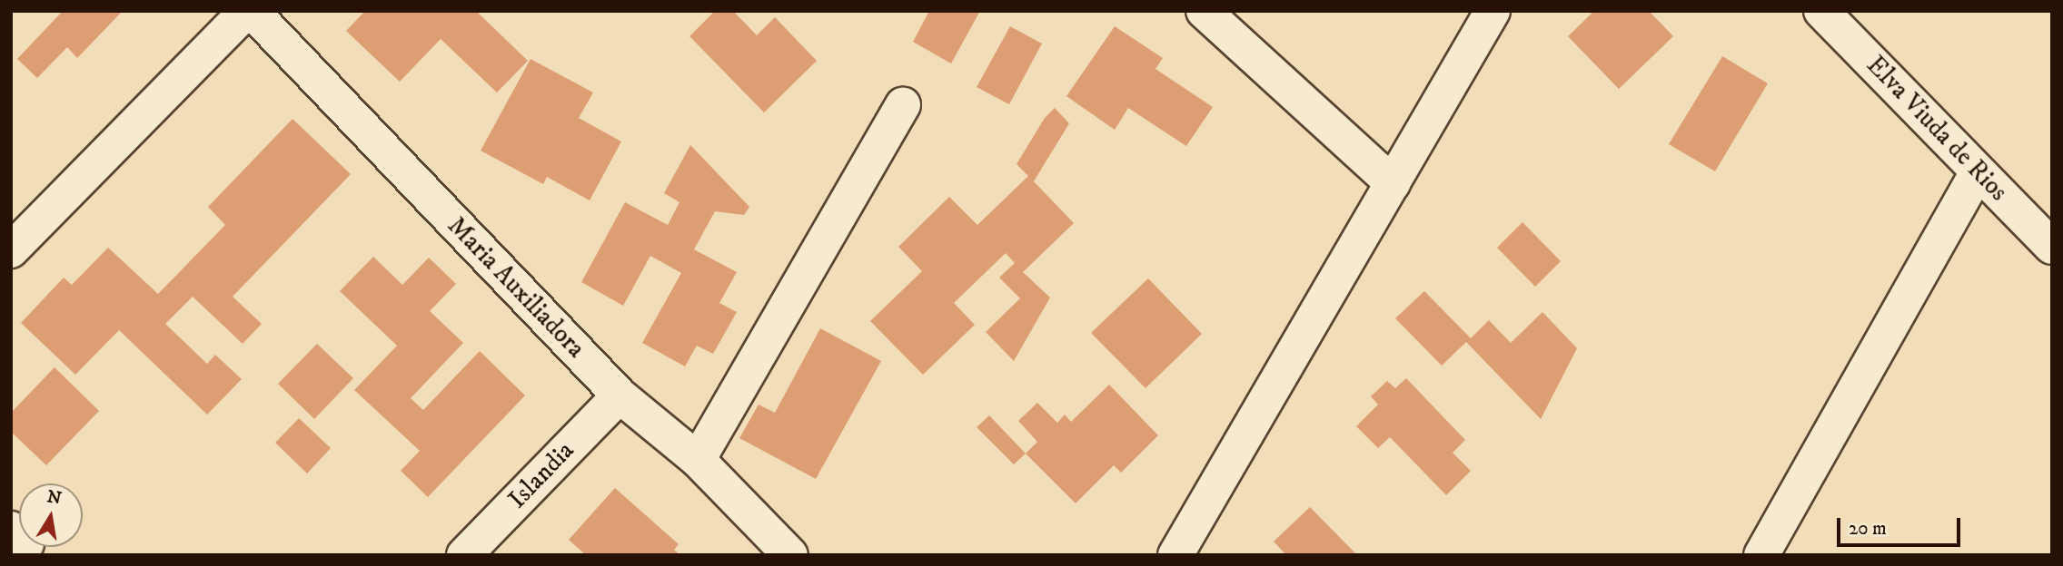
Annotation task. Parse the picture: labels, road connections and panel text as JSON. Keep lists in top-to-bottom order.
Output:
{
  "streets": {
    "street": ["Elva Viuda de Rios", "Maria Auxiliadora", "Islandia"]
  },
  "crossings": [
    ["Maria Auxiliadora", "Islandia"]
  ],
  "scale_bar": "20 m",
  "north": "top"
}
